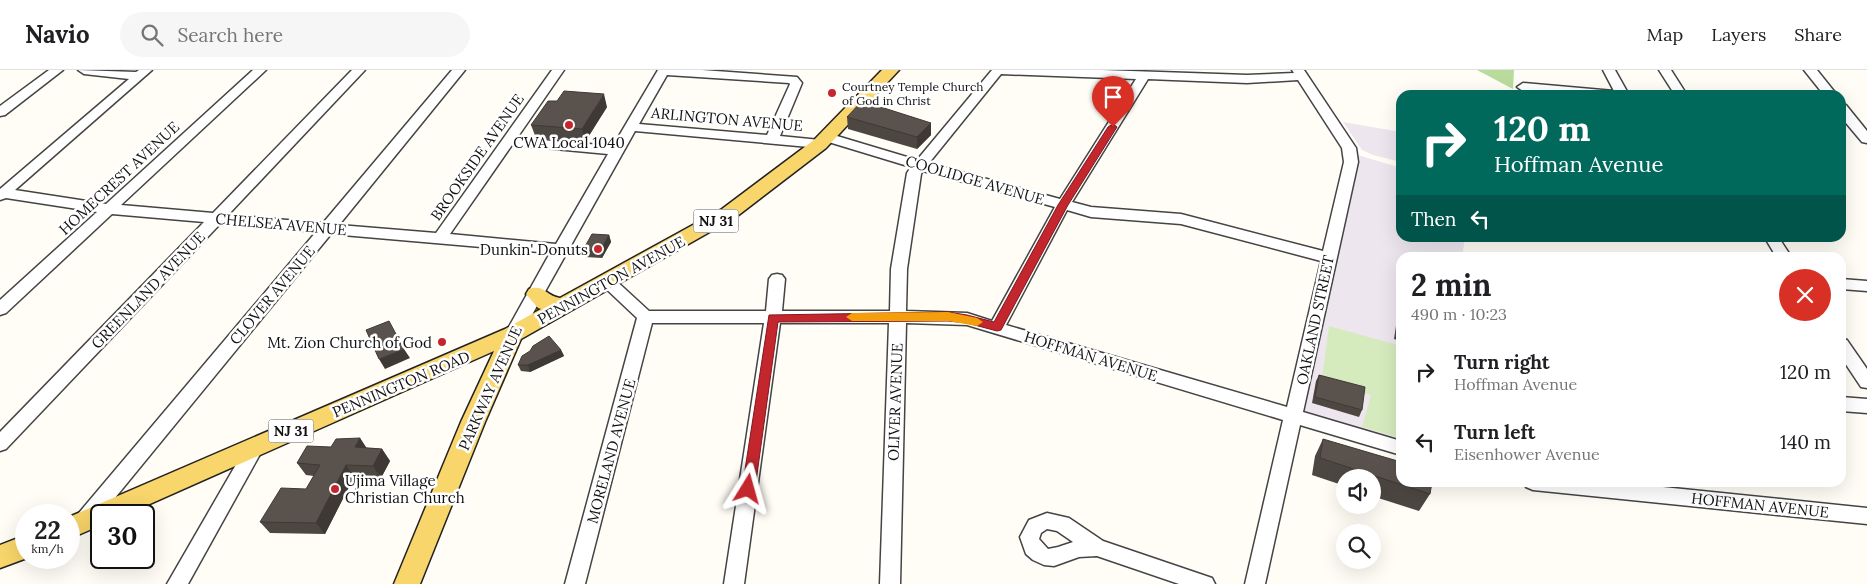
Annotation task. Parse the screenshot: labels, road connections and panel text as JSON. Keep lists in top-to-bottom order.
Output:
{
  "streets": {
    "main road": [
      "NJ 31",
      "PENNINGTON AVENUE",
      "PENNINGTON ROAD",
      "PARKWAY AVENUE"
    ],
    "street": [
      "ARLINGTON AVENUE",
      "BROOKSIDE AVENUE",
      "HOMECREST AVENUE",
      "COOLIDGE AVENUE",
      "CHELSEA AVENUE",
      "GREENLAND AVENUE",
      "CLOVER AVENUE",
      "OAKLAND STREET",
      "HOFFMAN AVENUE",
      "OLIVER AVENUE",
      "MORELAND AVENUE"
    ]
  },
  "crossings": [
    ["ARLINGTON AVENUE", "COOLIDGE AVENUE"],
    ["ARLINGTON AVENUE", "PENNINGTON AVENUE"],
    ["ARLINGTON AVENUE", "PARKWAY AVENUE"],
    ["BROOKSIDE AVENUE", "CHELSEA AVENUE"],
    ["HOMECREST AVENUE", "CHELSEA AVENUE"],
    ["COOLIDGE AVENUE", "PENNINGTON AVENUE"],
    ["COOLIDGE AVENUE", "OAKLAND STREET"],
    ["COOLIDGE AVENUE", "OLIVER AVENUE"],
    ["CHELSEA AVENUE", "GREENLAND AVENUE"],
    ["CHELSEA AVENUE", "CLOVER AVENUE"],
    ["CHELSEA AVENUE", "PARKWAY AVENUE"],
    ["PENNINGTON AVENUE", "PENNINGTON ROAD"],
    ["PENNINGTON AVENUE", "PARKWAY AVENUE"],
    ["OAKLAND STREET", "HOFFMAN AVENUE"],
    ["HOFFMAN AVENUE", "OLIVER AVENUE"],
    ["HOFFMAN AVENUE", "MORELAND AVENUE"],
    ["PENNINGTON ROAD", "PARKWAY AVENUE"]
  ],
  "places": [
    "Courtney Temple Church of God in Christ",
    "CWA Local 1040",
    "Dunkin' Donuts",
    "Mt. Zion Church of God",
    "Ujima Village Christian Church"
  ],
  "page": {
    "header": "Navio",
    "search": "Search here",
    "nav": ["Map", "Layers", "Share"],
    "turn": ["120 m", "Hoffman Avenue"],
    "then": "Then",
    "heading": ["2 min", "490 m · 10:23"],
    "list": [
      {
        "name": "Turn right",
        "note": "Hoffman Avenue",
        "value": "120 m"
      },
      {
        "name": "Turn left",
        "note": "Eisenhower Avenue",
        "value": "140 m"
      }
    ],
    "speed": "22 km/h",
    "limit": "30"
  }
}
